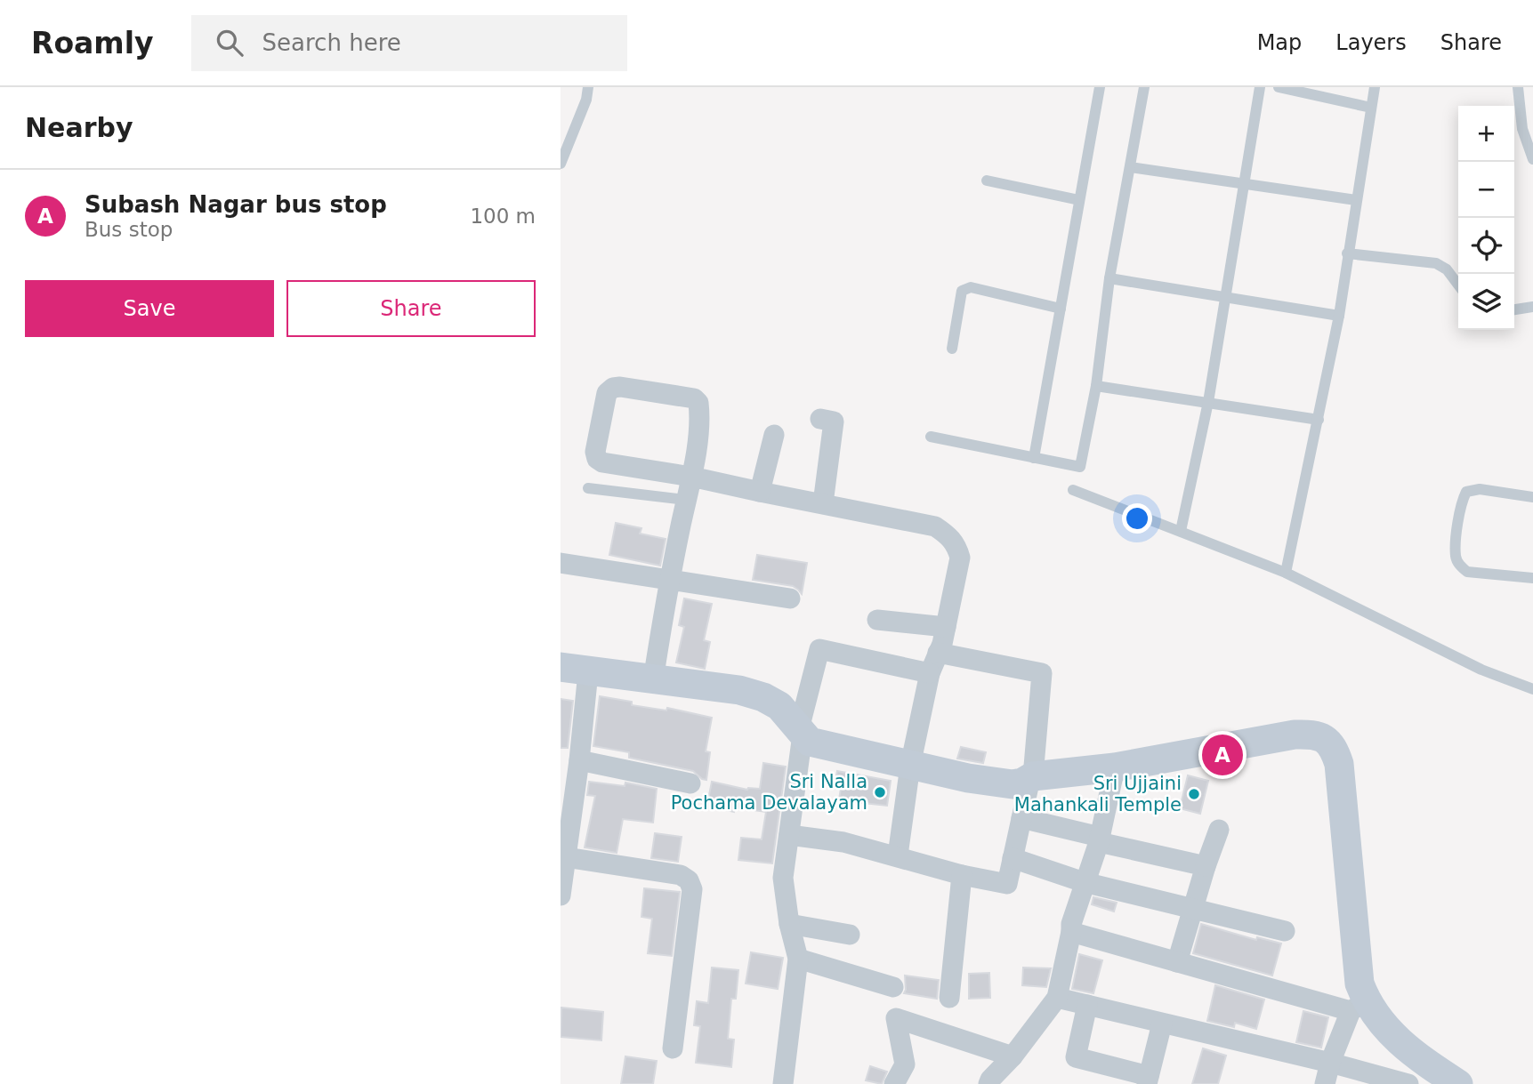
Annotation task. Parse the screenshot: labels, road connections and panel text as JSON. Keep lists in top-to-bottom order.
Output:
{
  "places": ["Sri Nalla Pochama Devalayam", "Sri Ujjaini Mahankali Temple"],
  "page": {
    "header": "Roamly",
    "search": "Search here",
    "nav": ["Map", "Layers", "Share"],
    "heading": "Nearby",
    "map_buttons": ["+", "−"],
    "list": [
      {
        "mark": "A",
        "name": "Subash Nagar bus stop",
        "note": "Bus stop",
        "value": "100 m"
      }
    ],
    "buttons": ["Save", "Share"],
    "pins": "A"
  }
}
